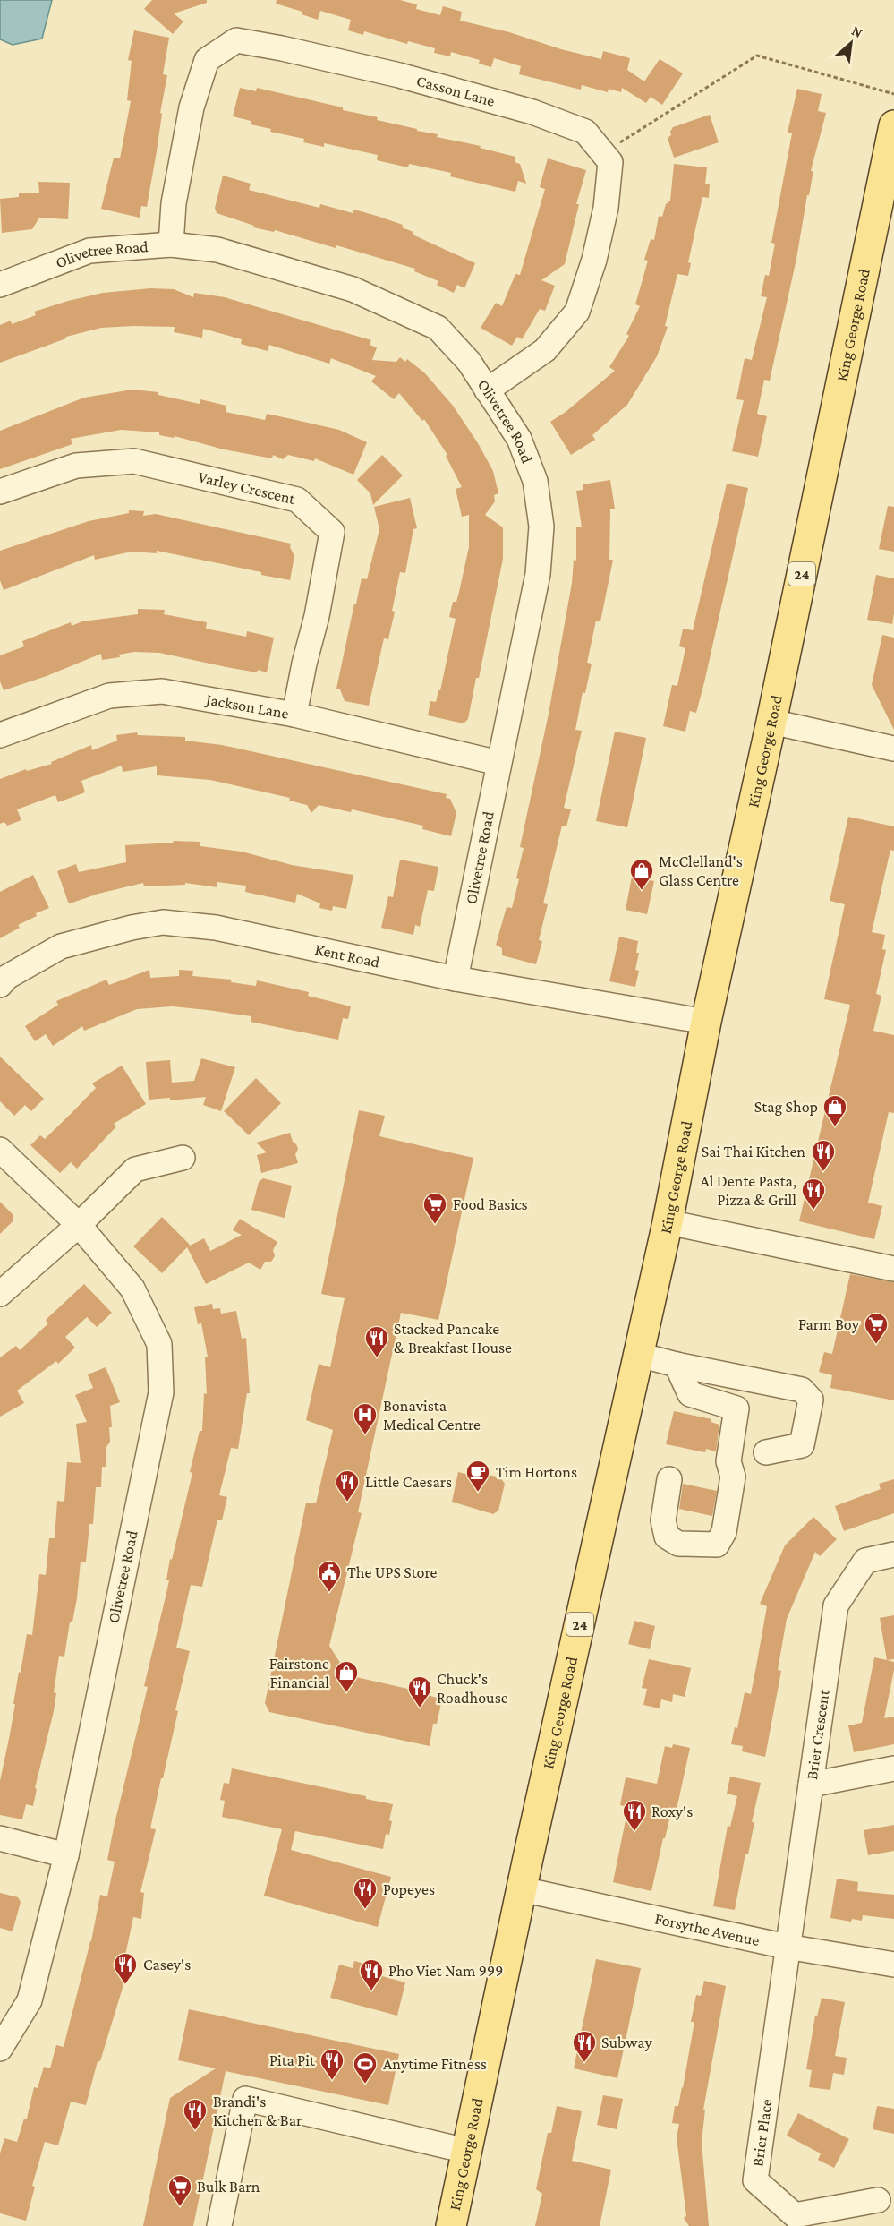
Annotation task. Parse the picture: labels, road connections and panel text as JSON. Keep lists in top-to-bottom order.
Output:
{
  "streets": {
    "main road": ["King George Road", "24"],
    "street": [
      "Casson Lane",
      "Olivetree Road",
      "Varley Crescent",
      "Jackson Lane",
      "Kent Road",
      "Brier Crescent",
      "Forsythe Avenue",
      "Brier Place"
    ]
  },
  "crossings": [
    ["Casson Lane", "Olivetree Road"],
    ["Olivetree Road", "Jackson Lane"],
    ["Olivetree Road", "Kent Road"],
    ["King George Road", "Kent Road"],
    ["King George Road", "Forsythe Avenue"],
    ["Varley Crescent", "Jackson Lane"],
    ["Brier Crescent", "Forsythe Avenue"],
    ["Brier Crescent", "Brier Place"],
    ["Forsythe Avenue", "Brier Place"]
  ],
  "places": {
    "shop": ["McClelland's Glass Centre", "Stag Shop", "Fairstone Financial"],
    "restaurant": [
      "Sai Thai Kitchen",
      "Al Dente Pasta, Pizza & Grill",
      "Stacked Pancake & Breakfast House",
      "Little Caesars",
      "Chuck's Roadhouse",
      "Roxy's",
      "Popeyes",
      "Casey's",
      "Pho Viet Nam 999",
      "Subway",
      "Pita Pit",
      "Brandi's Kitchen & Bar"
    ],
    "supermarket": ["Food Basics", "Farm Boy", "Bulk Barn"],
    "hospital": ["Bonavista Medical Centre"],
    "cafe": ["Tim Hortons"],
    "public building": ["The UPS Store"],
    "sports": ["Anytime Fitness"]
  },
  "north": "top right"
}
